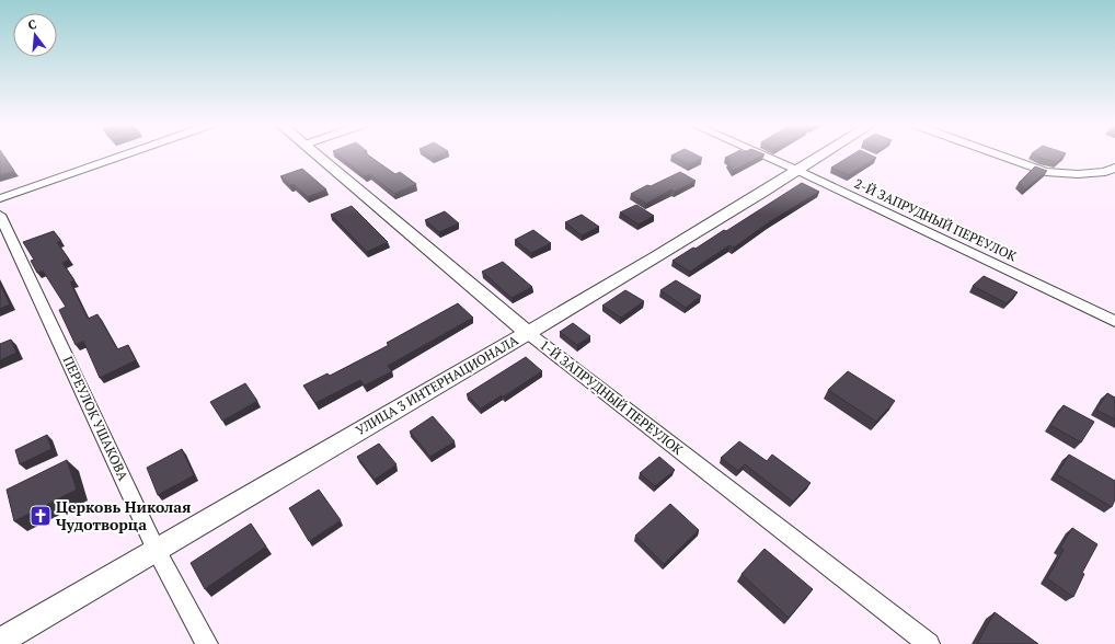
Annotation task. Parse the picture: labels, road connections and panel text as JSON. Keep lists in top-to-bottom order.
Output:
{
  "streets": {
    "street": [
      "2-Й ЗАПРУДНЫЙ ПЕРЕУЛОК",
      "УЛИЦА 3 ИНТЕРНАЦИОНАЛА",
      "1-Й ЗАПРУДНЫЙ ПЕРЕУЛОК",
      "ПЕРЕУЛОК УШАКОВА"
    ]
  },
  "crossings": [
    ["2-Й ЗАПРУДНЫЙ ПЕРЕУЛОК", "УЛИЦА 3 ИНТЕРНАЦИОНАЛА"],
    ["УЛИЦА 3 ИНТЕРНАЦИОНАЛА", "1-Й ЗАПРУДНЫЙ ПЕРЕУЛОК"],
    ["УЛИЦА 3 ИНТЕРНАЦИОНАЛА", "ПЕРЕУЛОК УШАКОВА"]
  ],
  "places": {
    "church": ["Церковь Николая Чудотворца"]
  },
  "north": "top"
}
